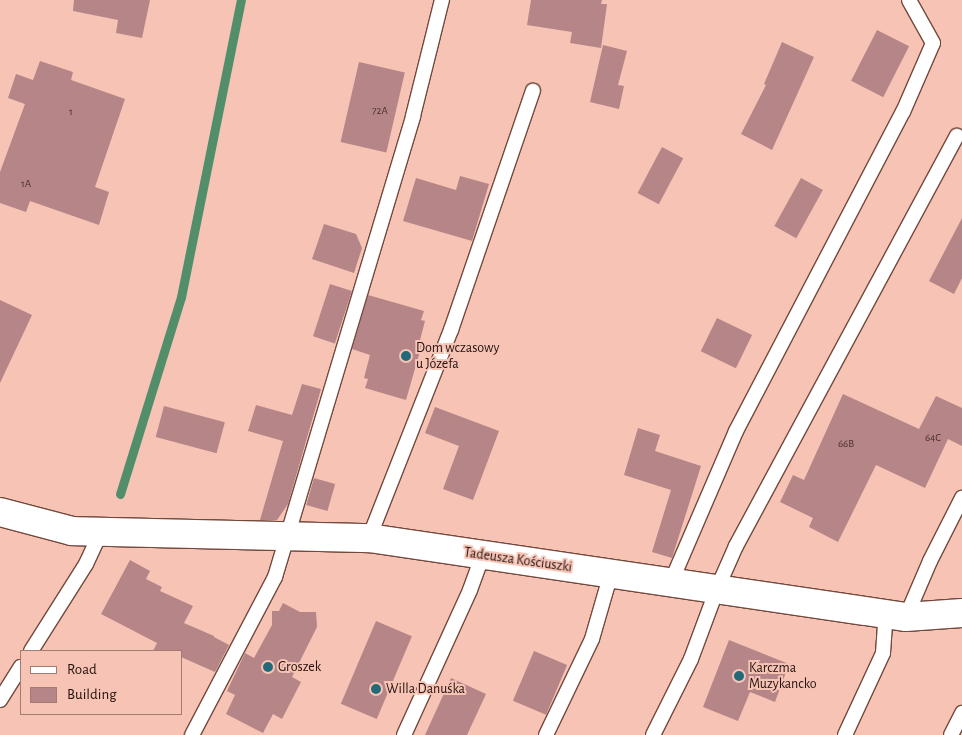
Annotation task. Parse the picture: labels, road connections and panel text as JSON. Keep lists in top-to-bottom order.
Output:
{
  "streets": {
    "street": ["Tadeusza Kościuszki"]
  },
  "places": [
    "Dom wczasowy u Józefa",
    "Groszek",
    "Karczma Muzykancko",
    "Willa Danuśka"
  ],
  "house_numbers": [
    "72A",
    "1",
    "1A",
    "64C",
    "66B"
  ],
  "legend": ["Road", "Building"]
}
